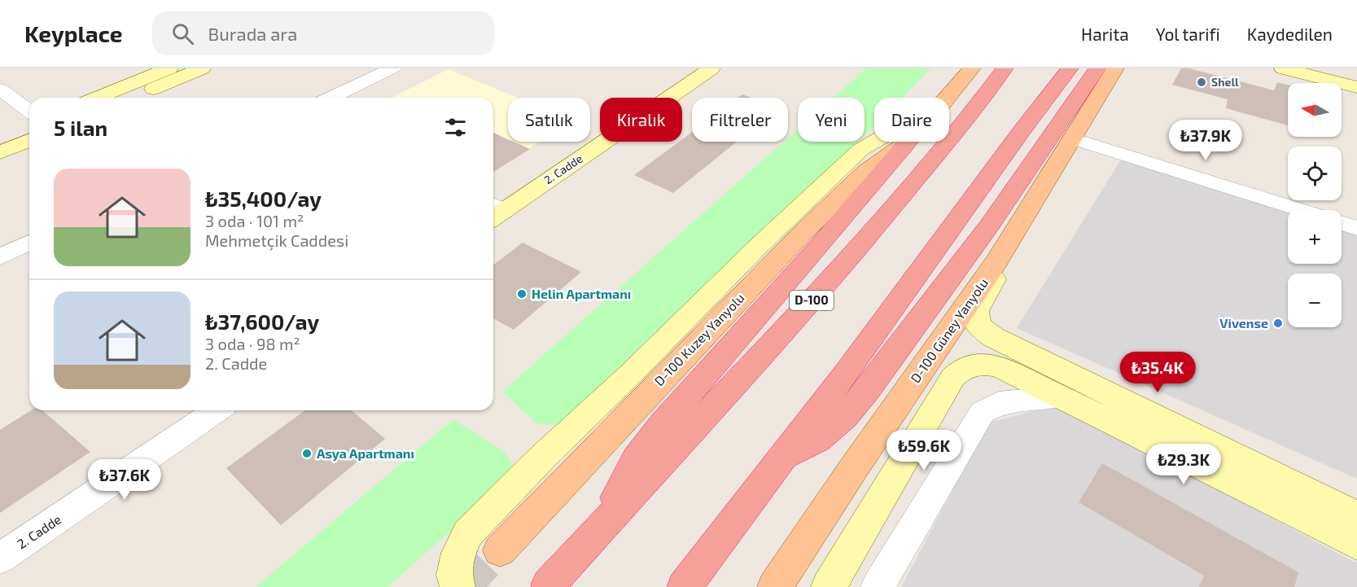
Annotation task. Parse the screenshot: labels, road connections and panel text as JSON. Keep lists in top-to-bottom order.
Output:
{
  "streets": {
    "highway": ["D-100"],
    "main road": ["2. Cadde", "D-100 Güney Yanyolu", "D-100 Kuzey Yanyolu"]
  },
  "places": [
    "Shell",
    "Helin Apartmanı",
    "Vivense",
    "Asya Apartmanı"
  ],
  "north": "left",
  "page": {
    "header": "Keyplace",
    "search": "Burada ara",
    "nav": ["Harita", "Yol tarifi", "Kaydedilen"],
    "map_buttons": ["+", "−"],
    "chip": [
      "Satılık",
      "Kiralık",
      "Filtreler",
      "Yeni",
      "Daire"
    ],
    "heading": "5 ilan",
    "price": [
      "₺37.9K",
      "₺35.4K",
      "₺59.6K",
      "₺29.3K",
      "₺37.6K"
    ],
    "list": [
      {
        "name": "₺35,400/ay",
        "note": "3 oda · 101 m² · Mehmetçik Caddesi"
      },
      {
        "name": "₺37,600/ay",
        "note": "3 oda · 98 m² · 2. Cadde"
      }
    ]
  }
}
